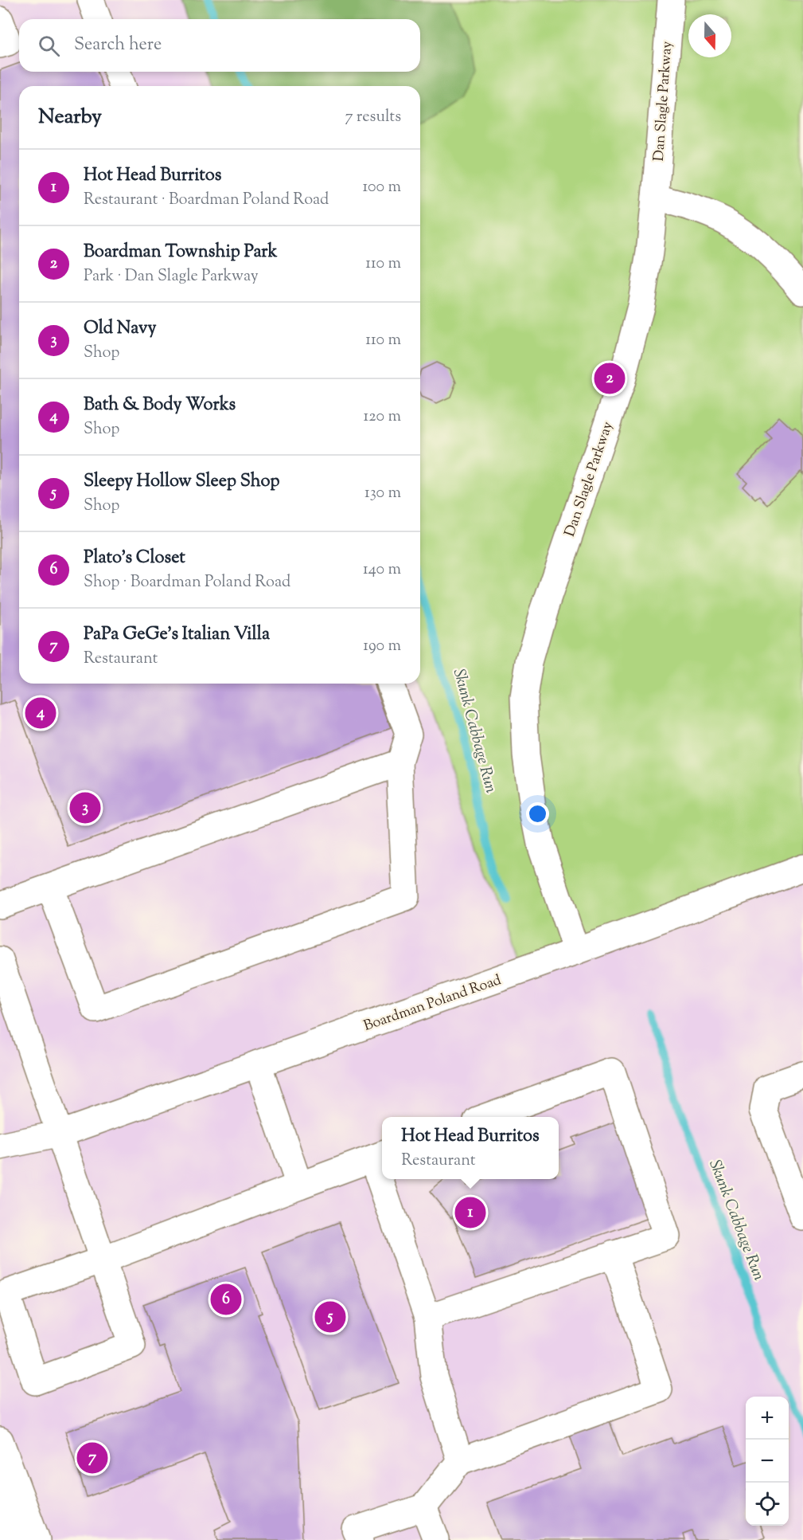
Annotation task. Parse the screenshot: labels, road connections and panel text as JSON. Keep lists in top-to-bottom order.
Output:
{
  "streets": {
    "street": ["Dan Slagle Parkway", "Boardman Poland Road"]
  },
  "crossings": [
    ["Dan Slagle Parkway", "Boardman Poland Road"]
  ],
  "water": ["Skunk Cabbage Run"],
  "north": "bottom",
  "page": {
    "search": "Search here",
    "heading": ["Nearby", "7 results"],
    "list": [
      {
        "mark": "1",
        "name": "Hot Head Burritos",
        "note": "Restaurant · Boardman Poland Road",
        "value": "100 m"
      },
      {
        "mark": "2",
        "name": "Boardman Township Park",
        "note": "Park · Dan Slagle Parkway",
        "value": "110 m"
      },
      {
        "mark": "3",
        "name": "Old Navy",
        "note": "Shop",
        "value": "110 m"
      },
      {
        "mark": "4",
        "name": "Bath & Body Works",
        "note": "Shop",
        "value": "120 m"
      },
      {
        "mark": "5",
        "name": "Sleepy Hollow Sleep Shop",
        "note": "Shop",
        "value": "130 m"
      },
      {
        "mark": "6",
        "name": "Plato's Closet",
        "note": "Shop · Boardman Poland Road",
        "value": "140 m"
      },
      {
        "mark": "7",
        "name": "PaPa GeGe's Italian Villa",
        "note": "Restaurant",
        "value": "190 m"
      }
    ],
    "pins": [
      "2",
      "4",
      "3",
      "1",
      "6",
      "5",
      "7"
    ],
    "popup": ["Hot Head Burritos", "Restaurant"],
    "map_buttons": ["+", "−"]
  }
}
